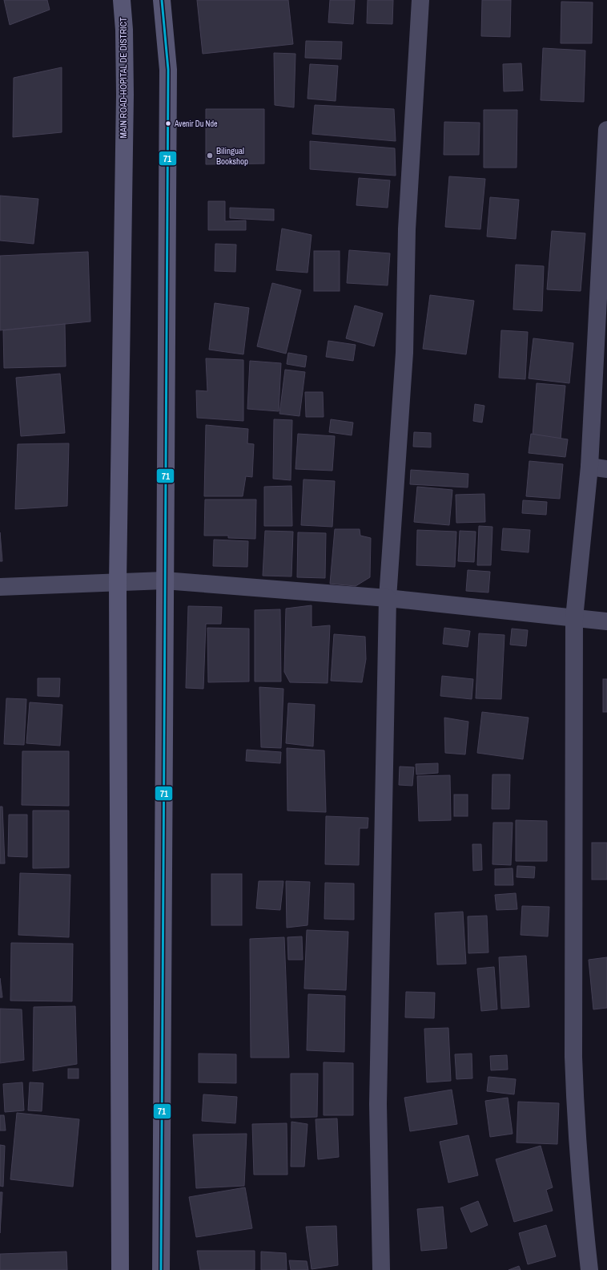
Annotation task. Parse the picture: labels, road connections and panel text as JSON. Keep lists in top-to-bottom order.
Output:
{
  "streets": {
    "main road": ["MAIN ROAD-HOPITAL DE DISTRICT"]
  },
  "places": ["Avenir Du Nde", "Bilingual Bookshop"],
  "lines": ["transit line 71"]
}
